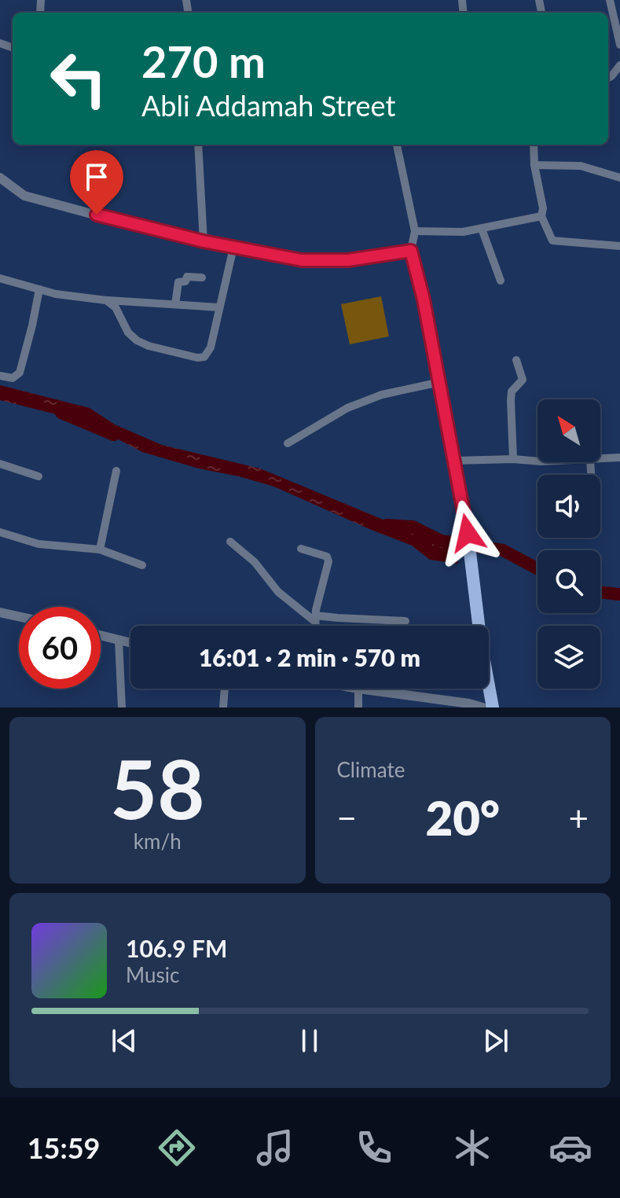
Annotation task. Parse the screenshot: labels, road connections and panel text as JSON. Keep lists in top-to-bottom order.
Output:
{
  "north": "top left",
  "page": {
    "turn": ["270 m", "Abli Addamah Street"],
    "limit": "60",
    "trip": "16:01 · 2 min · 570 m",
    "tile": [
      ["58", "km/h"],
      "Climate"
    ],
    "heat": ["−", "20°", "+"],
    "song": ["106.9 FM", "Music"],
    "tabs": "15:59"
  }
}
